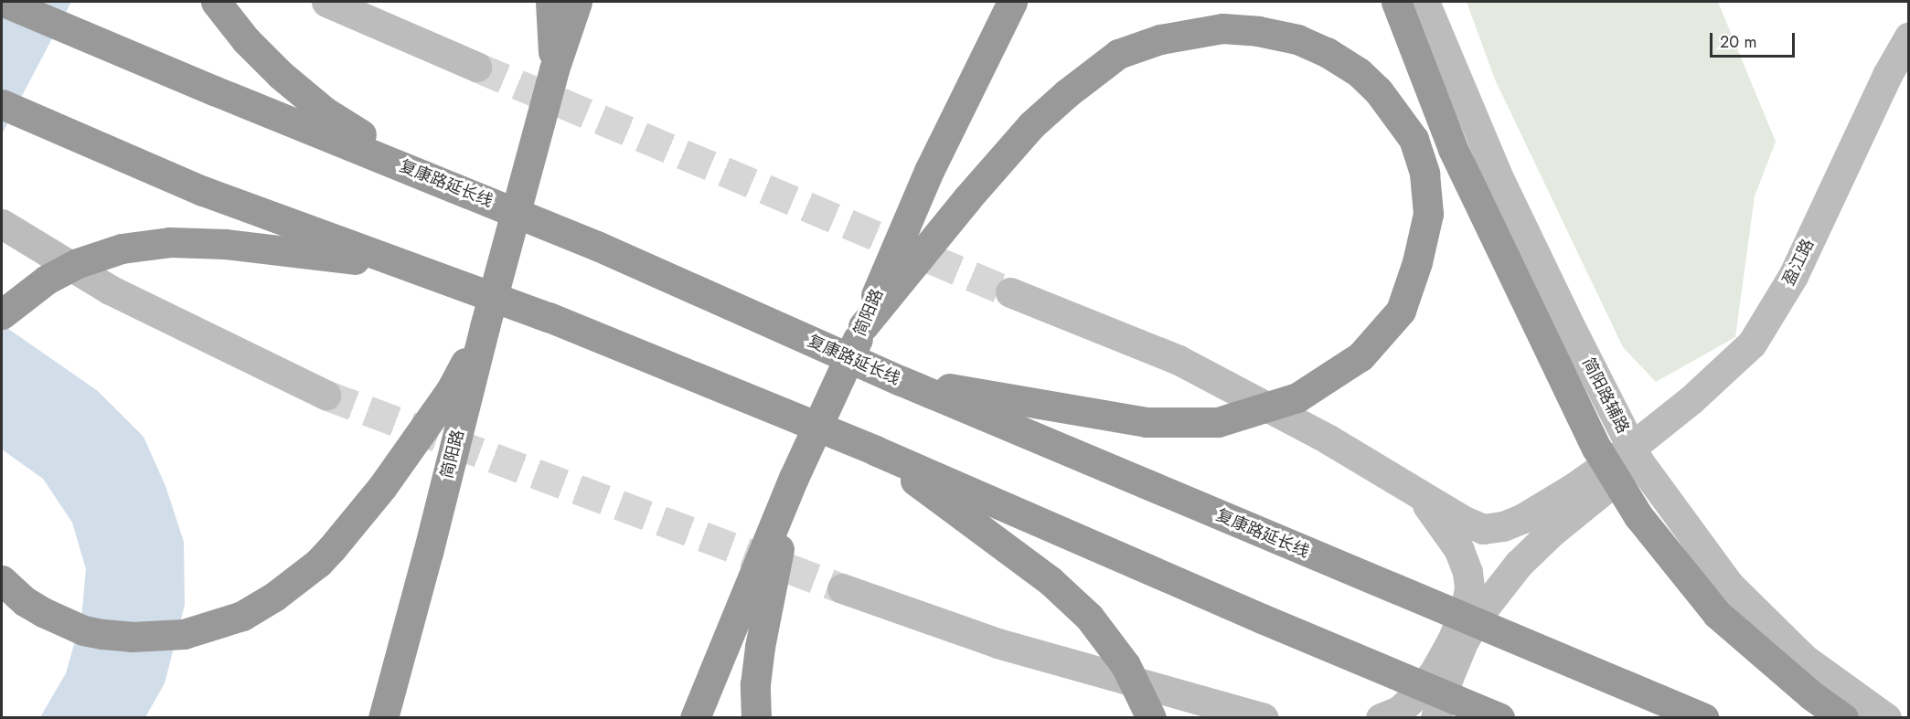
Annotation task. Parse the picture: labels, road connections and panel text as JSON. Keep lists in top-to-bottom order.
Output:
{
  "streets": {
    "highway": ["复康路延长线", "简阳路"],
    "main road": ["盈江路", "简阳路辅路"]
  },
  "crossings": [
    ["盈江路", "简阳路辅路"]
  ],
  "scale_bar": "20 m"
}
